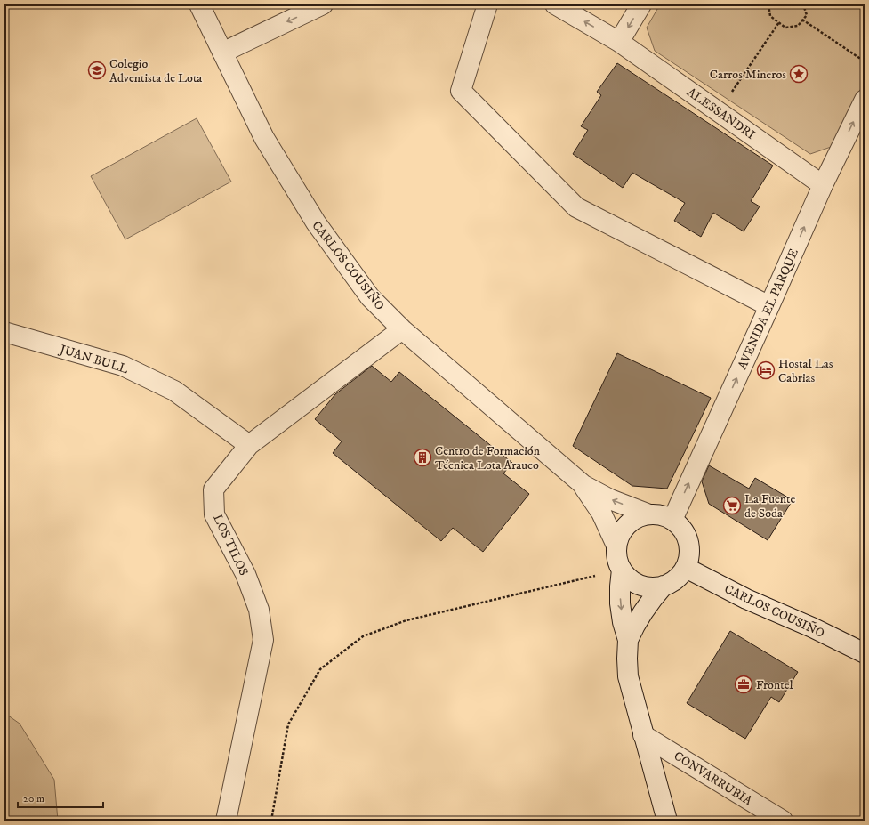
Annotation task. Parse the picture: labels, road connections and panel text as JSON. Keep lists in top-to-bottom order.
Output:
{
  "streets": {
    "street": [
      "ALESSANDRI",
      "CARLOS COUSIÑO",
      "AVENIDA EL PARQUE",
      "JUAN BULL",
      "LOS TILOS",
      "CONVARRUBIA"
    ]
  },
  "crossings": [
    ["ALESSANDRI", "AVENIDA EL PARQUE"],
    ["CARLOS COUSIÑO", "AVENIDA EL PARQUE"],
    ["CARLOS COUSIÑO", "LOS TILOS"],
    ["JUAN BULL", "LOS TILOS"]
  ],
  "one_way": ["AVENIDA EL PARQUE"],
  "places": {
    "school or university": ["Colegio Adventista de Lota"],
    "place": ["Carros Mineros"],
    "hotel": ["Hostal Las Cabrias"],
    "building": ["Centro de Formación Técnica Lota Arauco"],
    "supermarket": ["La Fuente de Soda"],
    "office": ["Frontel"]
  },
  "scale_bar": "20 m"
}
